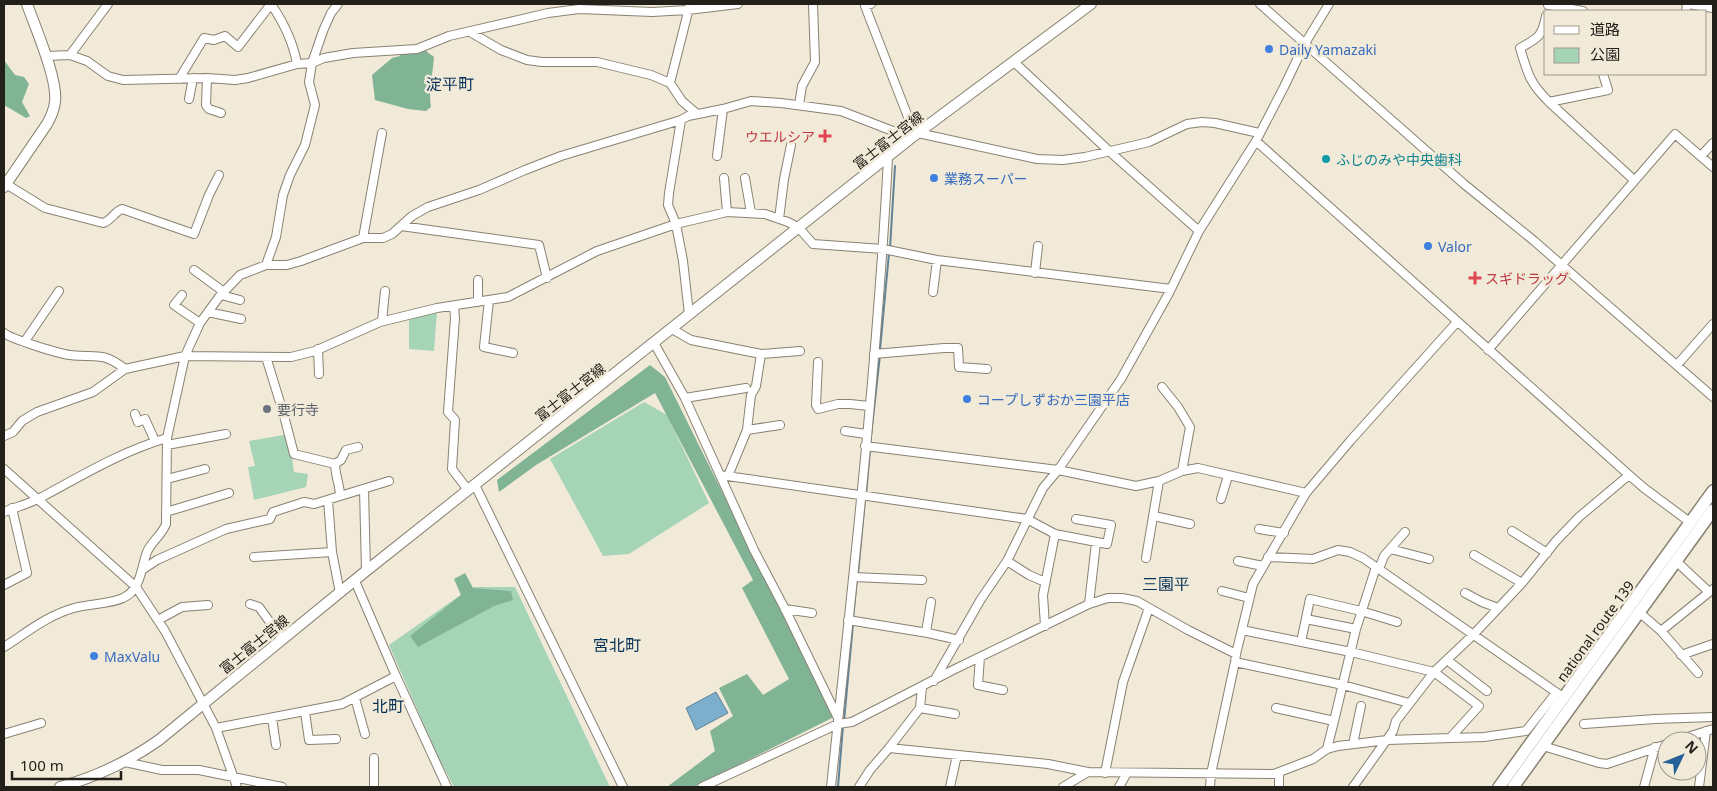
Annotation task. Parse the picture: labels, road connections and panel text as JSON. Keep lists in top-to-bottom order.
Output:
{
  "streets": {
    "highway": ["national route 139"],
    "main road": ["富士富士宮線"]
  },
  "districts": [
    "淀平町",
    "三園平",
    "宮北町",
    "北町"
  ],
  "places": {
    "other": [
      "Daily Yamazaki",
      "ふじのみや中央歯科",
      "業務スーパー",
      "Valor",
      "コープしずおか三園平店",
      "要行寺",
      "MaxValu"
    ],
    "health": ["ウエルシア", "スギドラッグ"]
  },
  "legend": ["道路", "公園"],
  "scale_bar": "100 m",
  "north": "top right"
}
